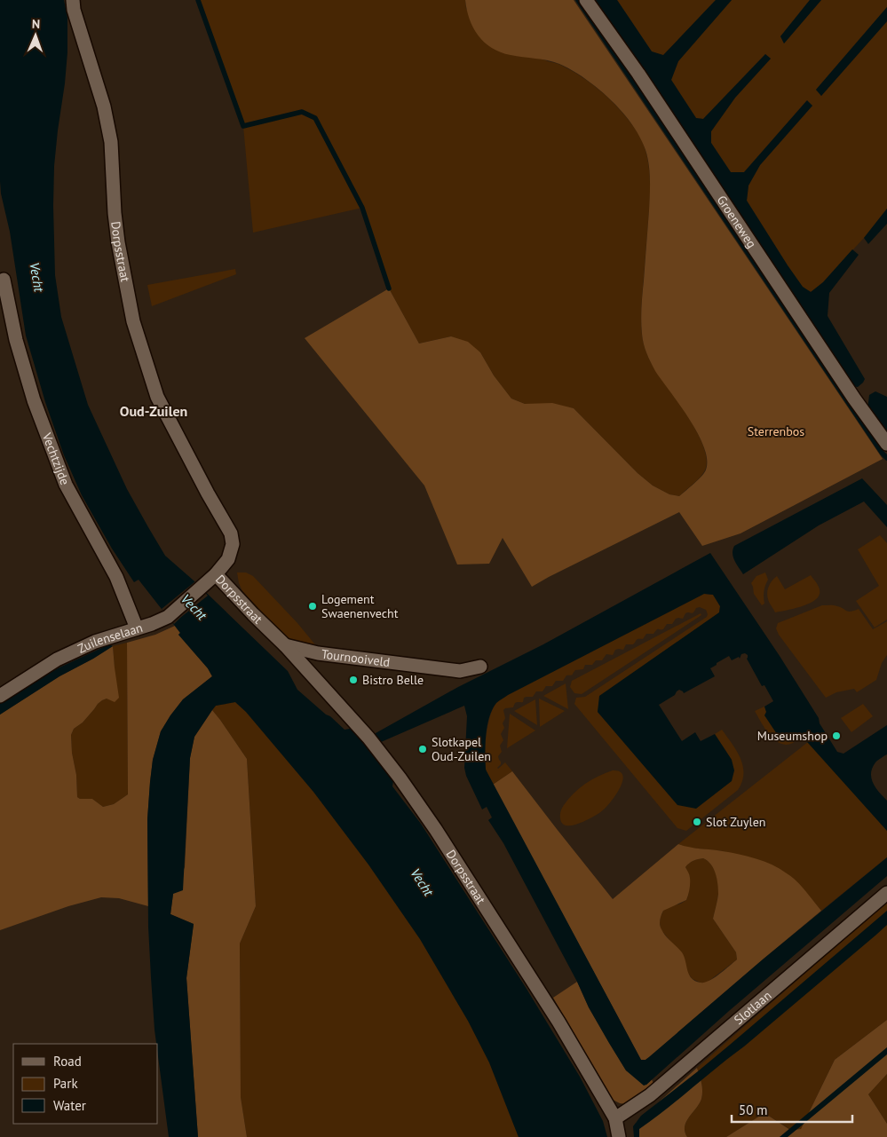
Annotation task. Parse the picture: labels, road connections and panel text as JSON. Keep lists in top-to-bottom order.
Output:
{
  "streets": {
    "street": [
      "Groeneweg",
      "Dorpsstraat",
      "Vechtzijde",
      "Zuilenselaan",
      "Tournooiveld",
      "Slotlaan"
    ]
  },
  "crossings": [
    ["Dorpsstraat", "Zuilenselaan"],
    ["Dorpsstraat", "Tournooiveld"],
    ["Dorpsstraat", "Slotlaan"],
    ["Vechtzijde", "Zuilenselaan"]
  ],
  "districts": ["Oud-Zuilen"],
  "water": ["Vecht"],
  "parks": ["Sterrenbos"],
  "places": [
    "Logement Swaenenvecht",
    "Bistro Belle",
    "Museumshop",
    "Slotkapel Oud-Zuilen",
    "Slot Zuylen"
  ],
  "legend": ["Road", "Park", "Water"],
  "scale_bar": "50 m",
  "north": "top"
}
